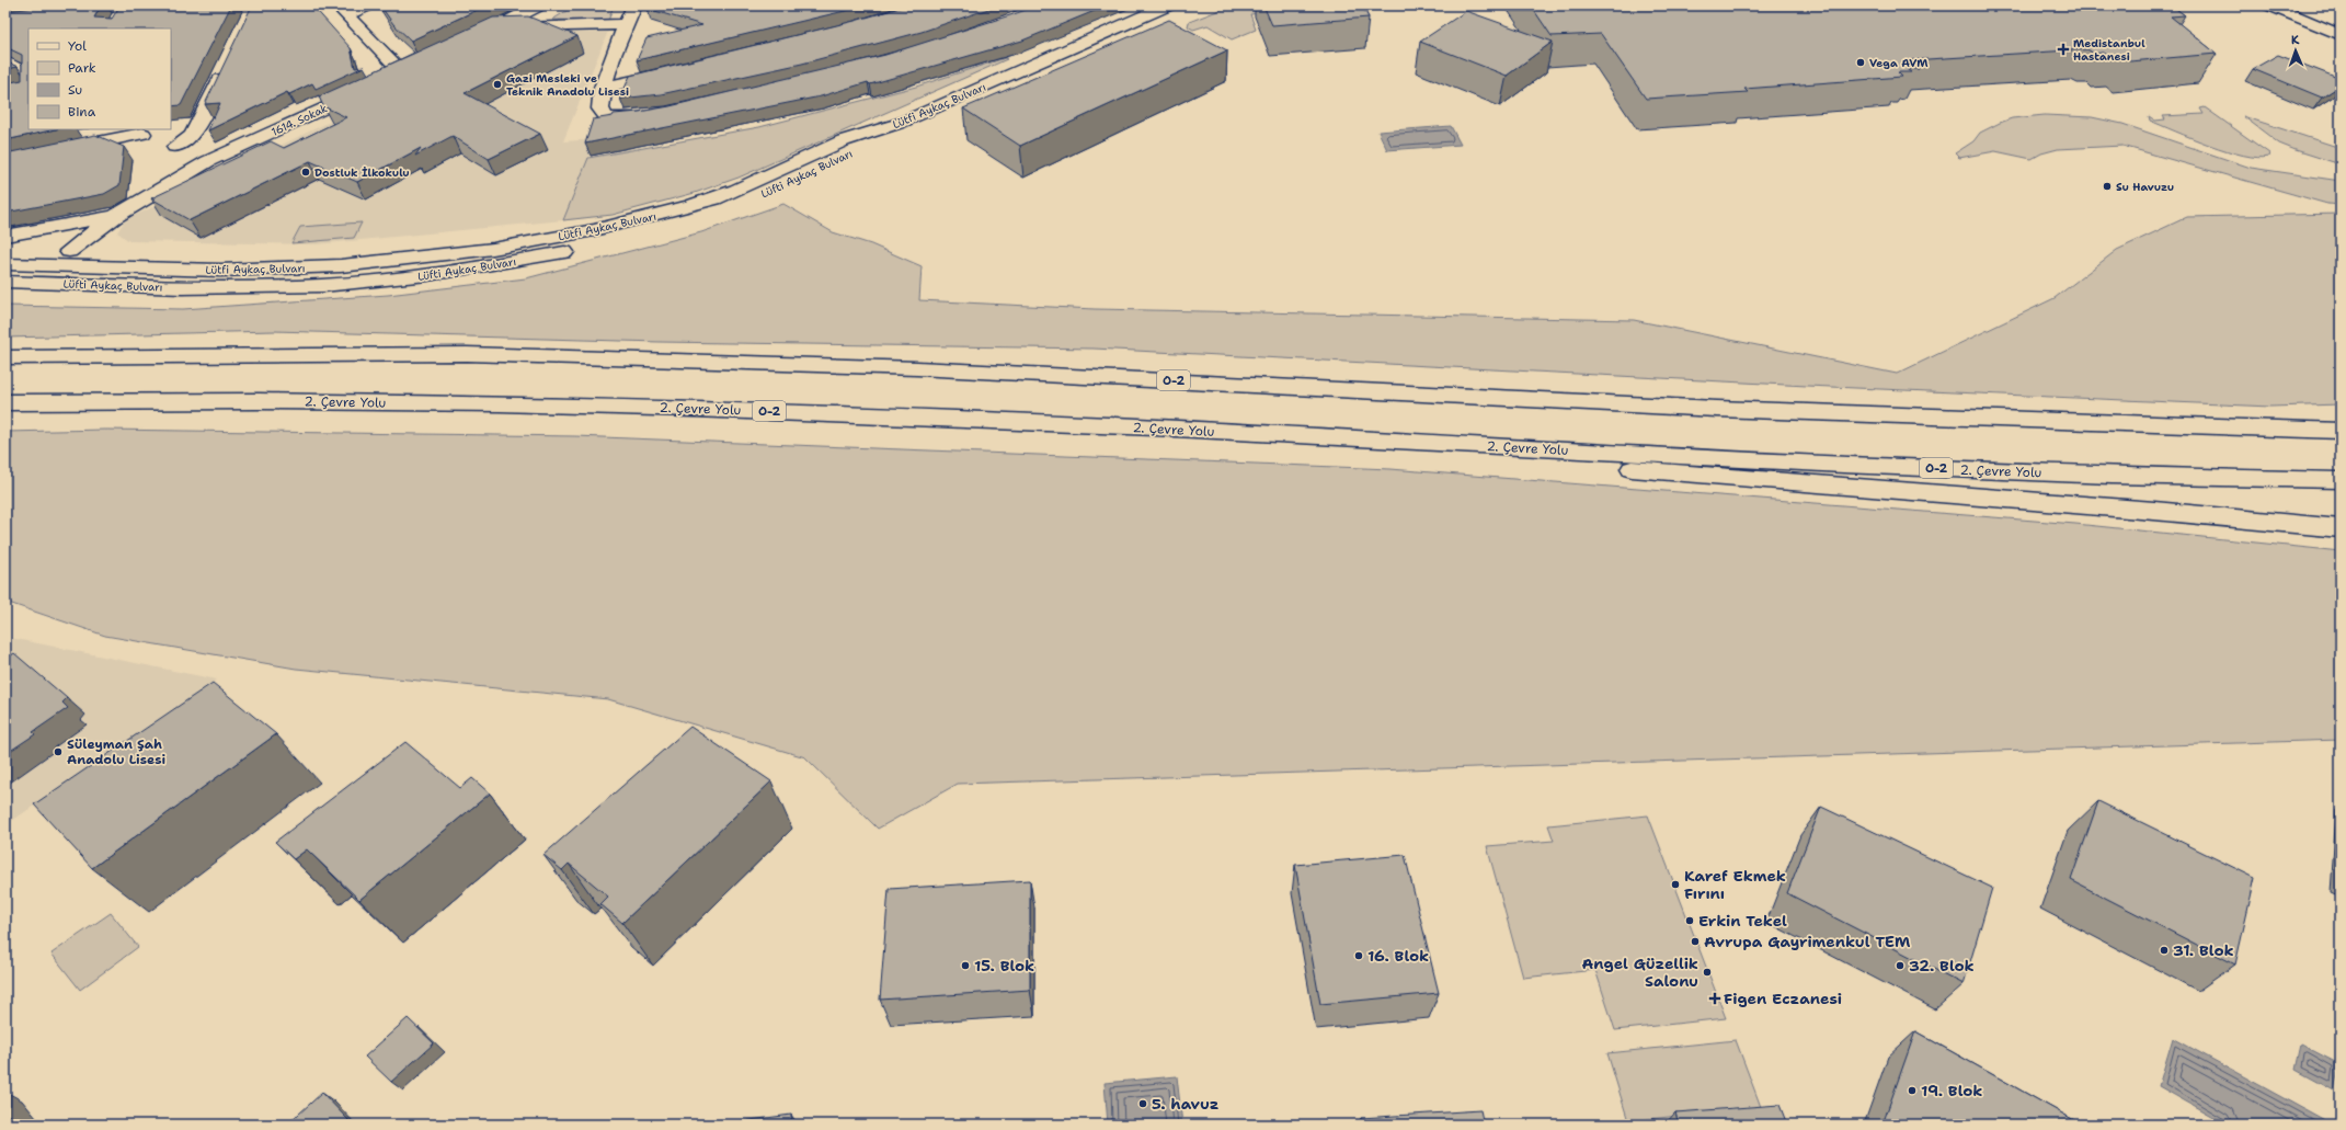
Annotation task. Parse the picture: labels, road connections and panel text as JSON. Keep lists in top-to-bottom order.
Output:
{
  "streets": {
    "main road": [
      "Lütfi Aykaç Bulvarı",
      "1614. Sokak",
      "Lüfti Aykaç Bulvarı",
      "O-2",
      "2. Çevre Yolu"
    ]
  },
  "crossings": [
    ["Lütfi Aykaç Bulvarı", "Lüfti Aykaç Bulvarı"]
  ],
  "places": {
    "health": ["Medistanbul Hastanesi", "Figen Eczanesi"],
    "other": [
      "Vega AVM",
      "Gazi Mesleki ve Teknik Anadolu Lisesi",
      "Dostluk İlkokulu",
      "Su Havuzu",
      "Süleyman Şah Anadolu Lisesi",
      "Karef Ekmek Fırını",
      "Erkin Tekel",
      "Avrupa Gayrimenkul TEM",
      "31. Blok",
      "16. Blok",
      "15. Blok",
      "32. Blok",
      "Angel Güzellik Salonu",
      "19. Blok",
      "5. havuz"
    ]
  },
  "legend": [
    "Yol",
    "Park",
    "Su",
    "Bina"
  ],
  "north": "top"
}
